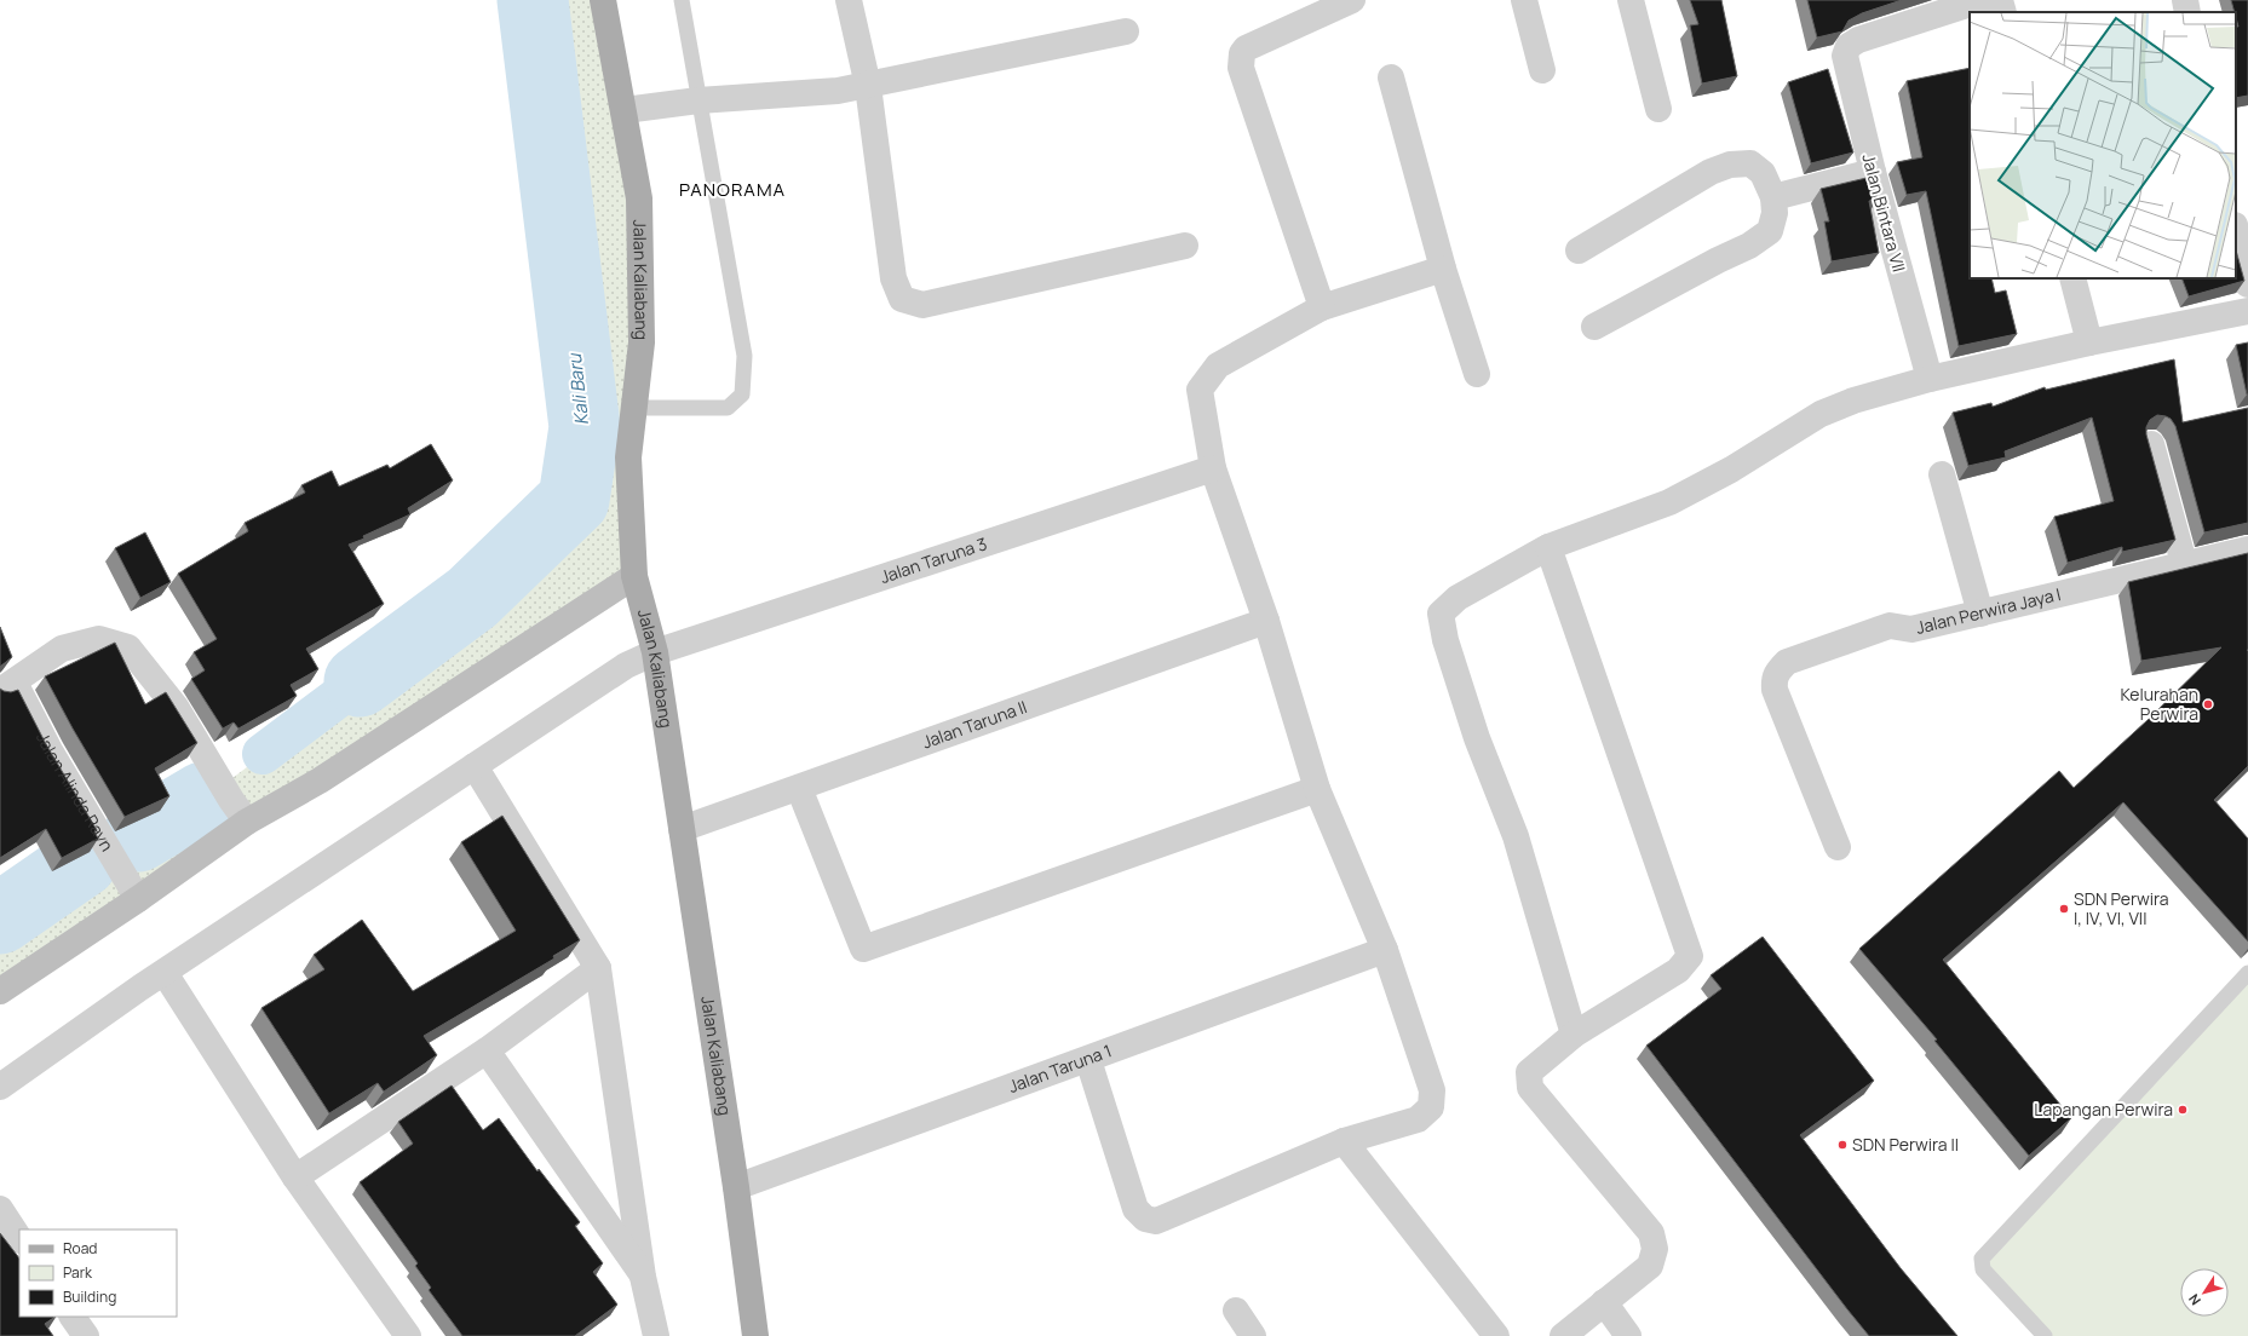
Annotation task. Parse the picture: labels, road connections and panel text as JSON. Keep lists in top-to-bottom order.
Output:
{
  "streets": {
    "main road": ["Jalan Kaliabang"],
    "street": [
      "Jalan Bintara VII",
      "Jalan Taruna 3",
      "Jalan Perwira Jaya I",
      "Jalan Taruna II",
      "Jalan Alinda Rayn",
      "Jalan Taruna 1"
    ]
  },
  "crossings": [
    ["Jalan Kaliabang", "Jalan Taruna 3"],
    ["Jalan Kaliabang", "Jalan Taruna II"],
    ["Jalan Kaliabang", "Jalan Taruna 1"]
  ],
  "districts": ["PANORAMA"],
  "water": ["Kali Baru"],
  "places": [
    "Kelurahan Perwira",
    "SDN Perwira I, IV, VI, VII",
    "Lapangan Perwira",
    "SDN Perwira II"
  ],
  "legend": ["Road", "Park", "Building"],
  "north": "bottom left"
}
